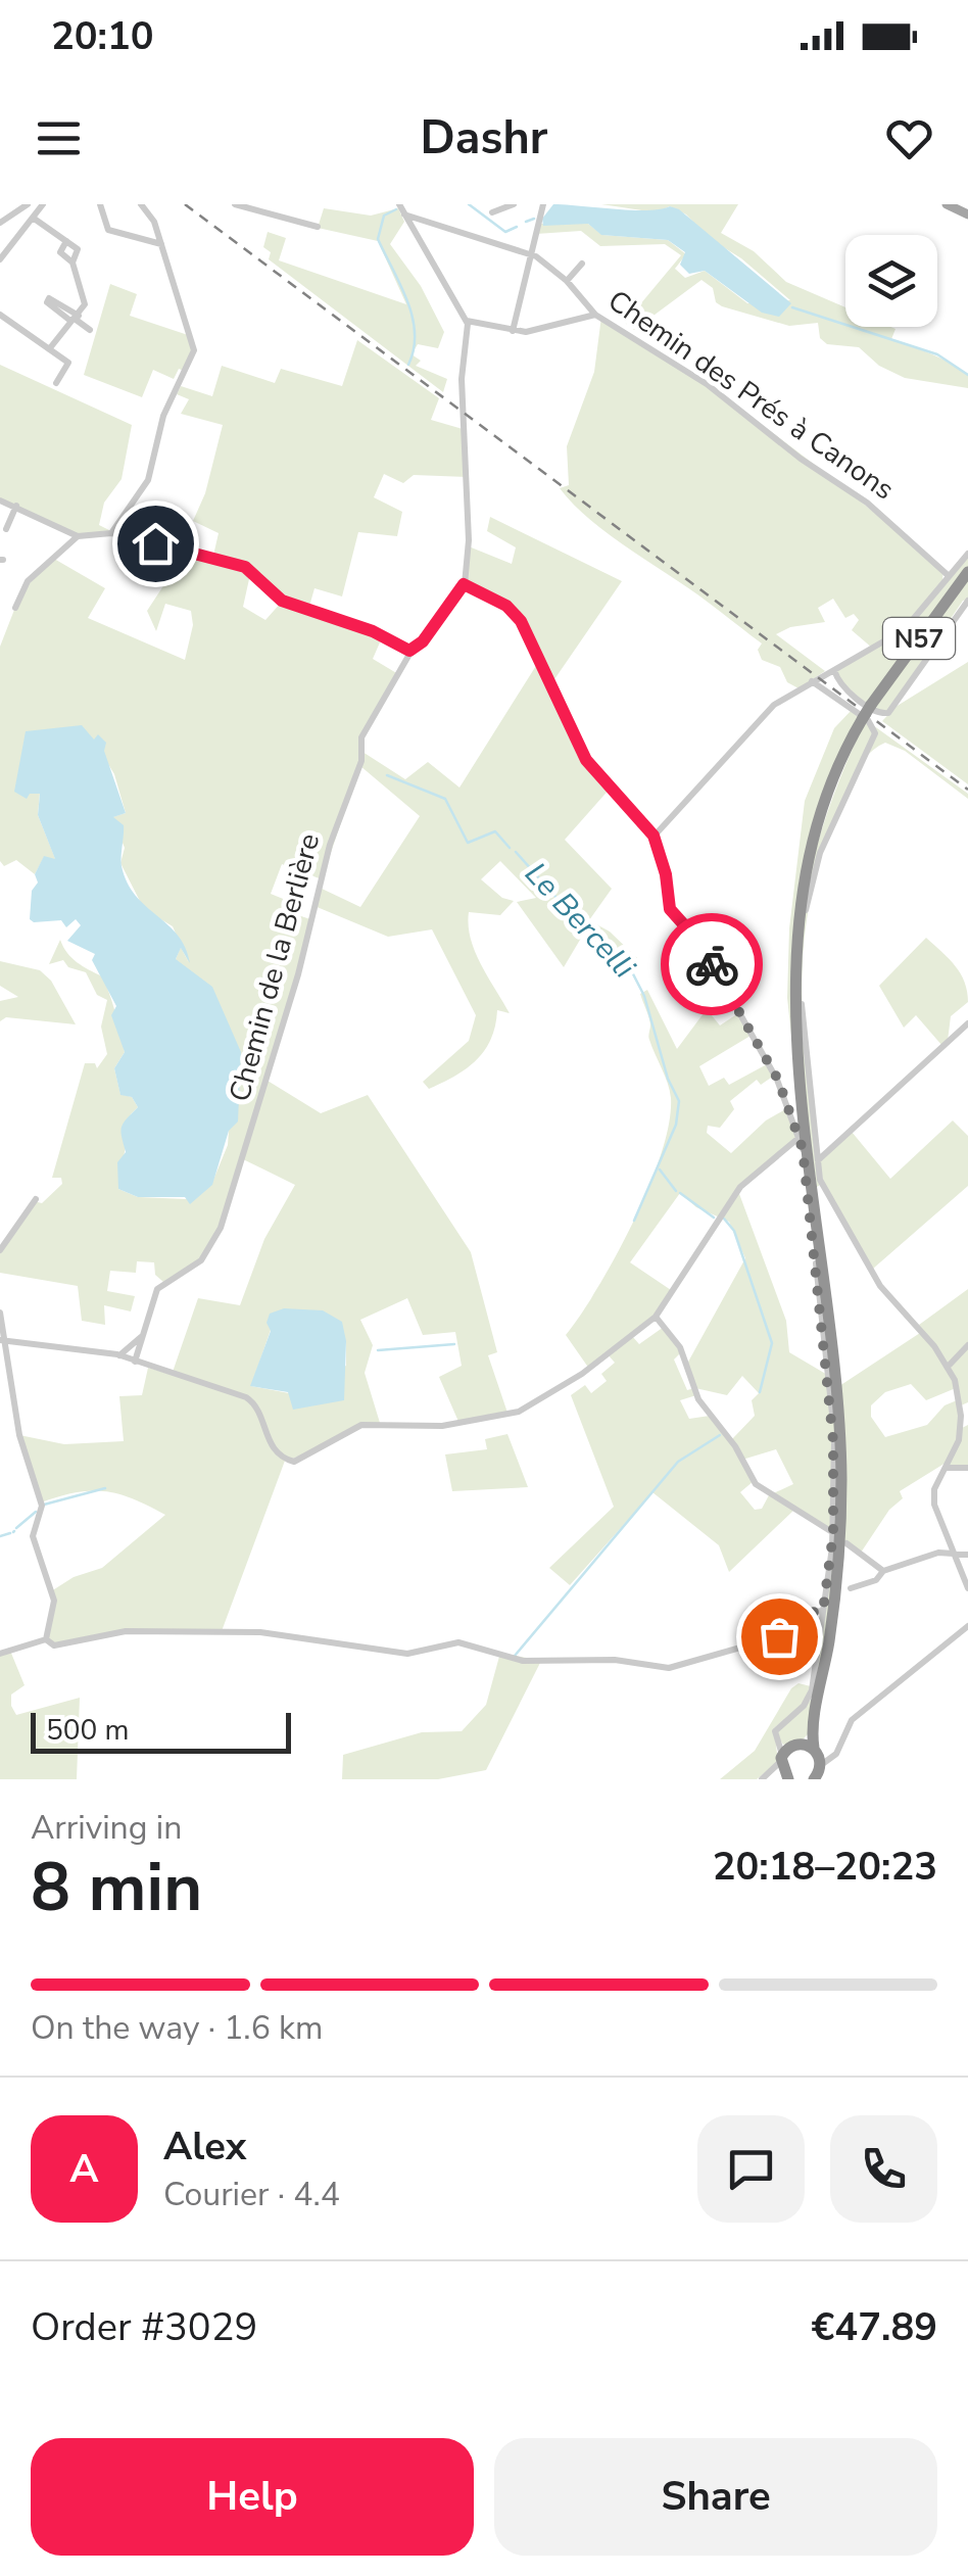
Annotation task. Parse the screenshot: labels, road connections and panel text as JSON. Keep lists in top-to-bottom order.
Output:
{
  "streets": {
    "highway": ["N57"],
    "street": ["Chemin des Prés à Canons", "Chemin de la Berlière"]
  },
  "water": ["Le Bercelli"],
  "scale_bar": "500 m",
  "page": {
    "status": "20:10",
    "header": "Dashr",
    "scale": "500 m",
    "heading": ["8 min", "Arriving in", "20:18–20:23"],
    "panel": [
      "Alex",
      "Courier · 4.4",
      "Order #3029",
      "€47.89"
    ],
    "bar": "On the way · 1.6 km",
    "round": "A",
    "buttons": ["Help", "Share"]
  }
}
